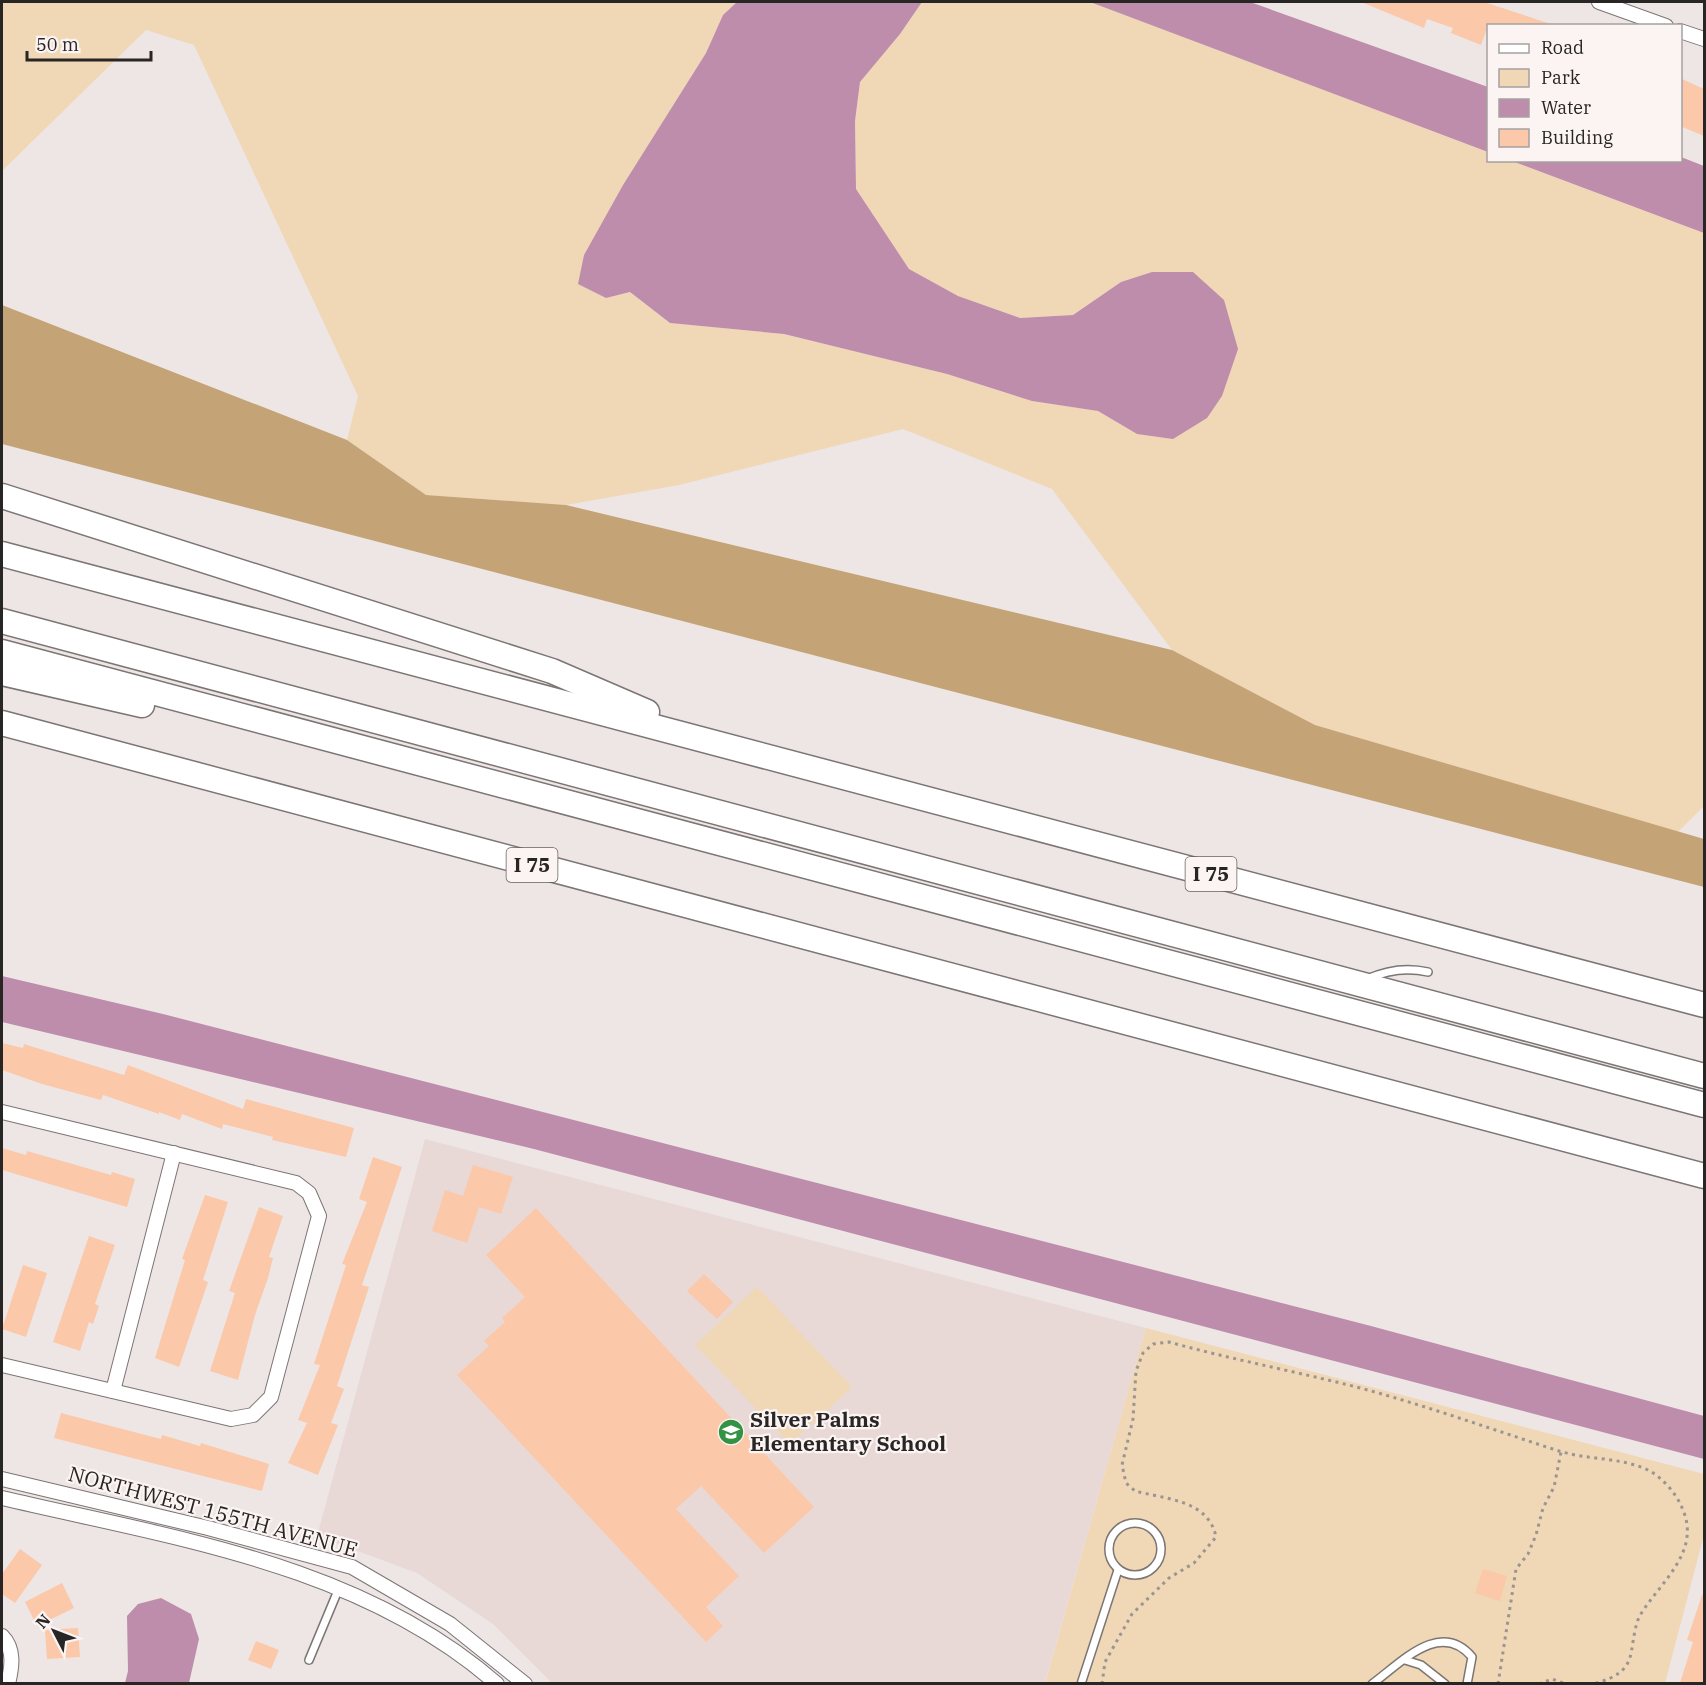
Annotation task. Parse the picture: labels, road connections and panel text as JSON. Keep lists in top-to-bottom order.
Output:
{
  "streets": {
    "highway": ["I 75"],
    "street": ["NORTHWEST 155TH AVENUE"]
  },
  "places": {
    "school or university": ["Silver Palms Elementary School"]
  },
  "legend": [
    "Road",
    "Park",
    "Water",
    "Building"
  ],
  "scale_bar": "50 m",
  "north": "top left"
}
